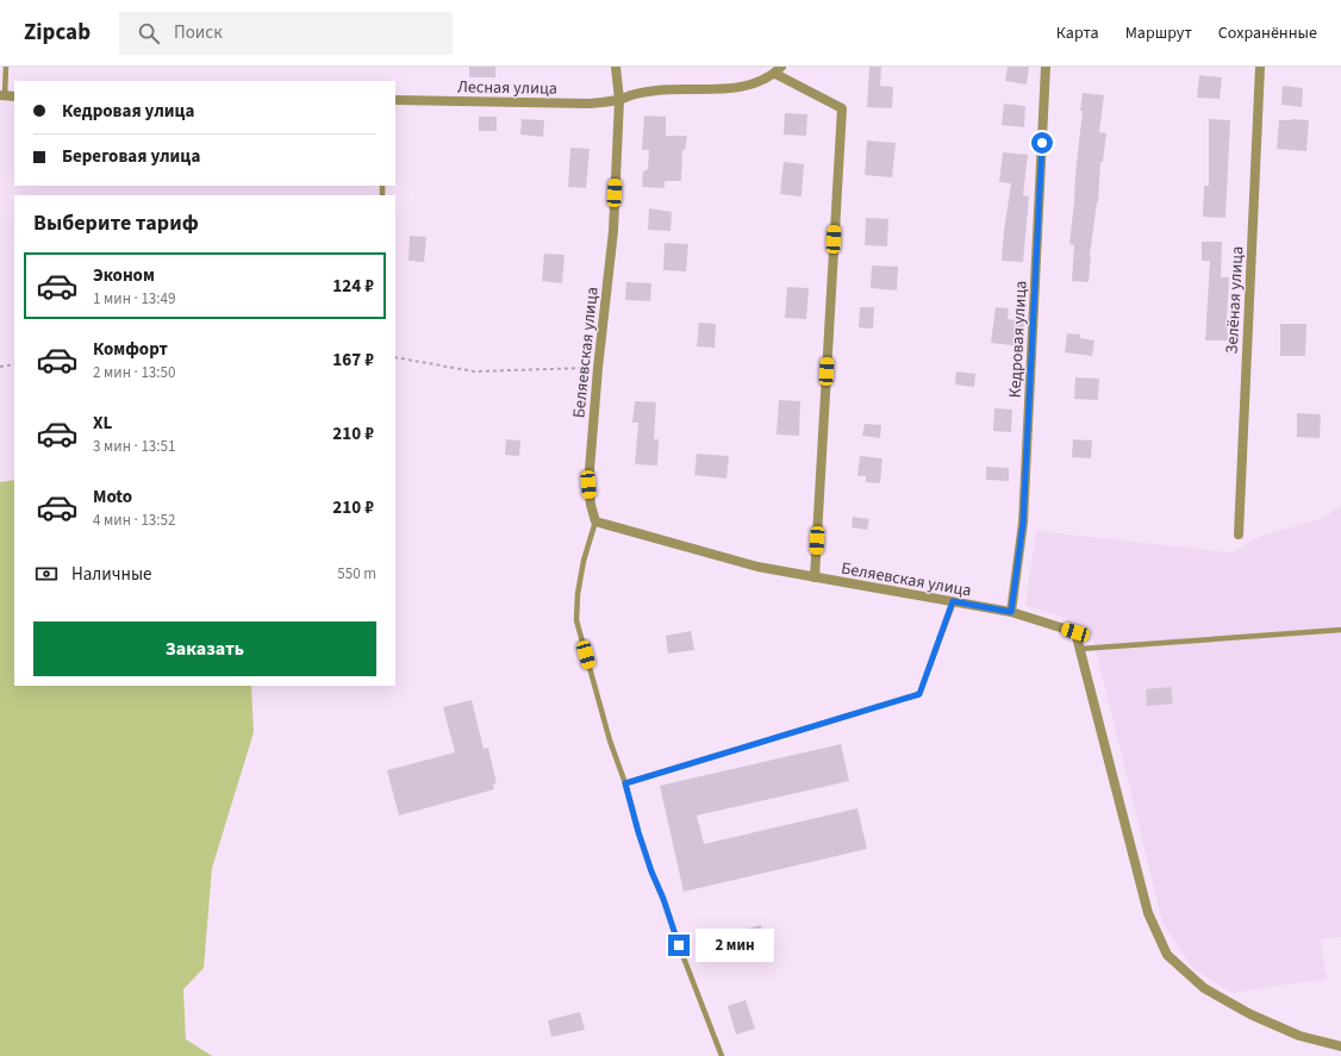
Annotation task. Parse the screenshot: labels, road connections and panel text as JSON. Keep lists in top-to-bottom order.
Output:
{
  "streets": {
    "street": [
      "Лесная улица",
      "Зелёная улица",
      "Кедровая улица",
      "Беляевская улица"
    ]
  },
  "crossings": [
    ["Лесная улица", "Беляевская улица"],
    ["Кедровая улица", "Беляевская улица"]
  ],
  "page": {
    "header": "Zipcab",
    "search": "Поиск",
    "nav": ["Карта", "Маршрут", "Сохранённые"],
    "banner": ["Кедровая улица", "Береговая улица"],
    "heading": "Выберите тариф",
    "list": [
      {
        "name": "Эконом",
        "note": "1 мин · 13:49",
        "value": "124 ₽"
      },
      {
        "name": "Комфорт",
        "note": "2 мин · 13:50",
        "value": "167 ₽"
      },
      {
        "name": "XL",
        "note": "3 мин · 13:51",
        "value": "210 ₽"
      },
      {
        "name": "Moto",
        "note": "4 мин · 13:52",
        "value": "210 ₽"
      }
    ],
    "pay": ["Наличные", "550 m"],
    "buttons": "Заказать",
    "bubble": "2 мин"
  }
}
